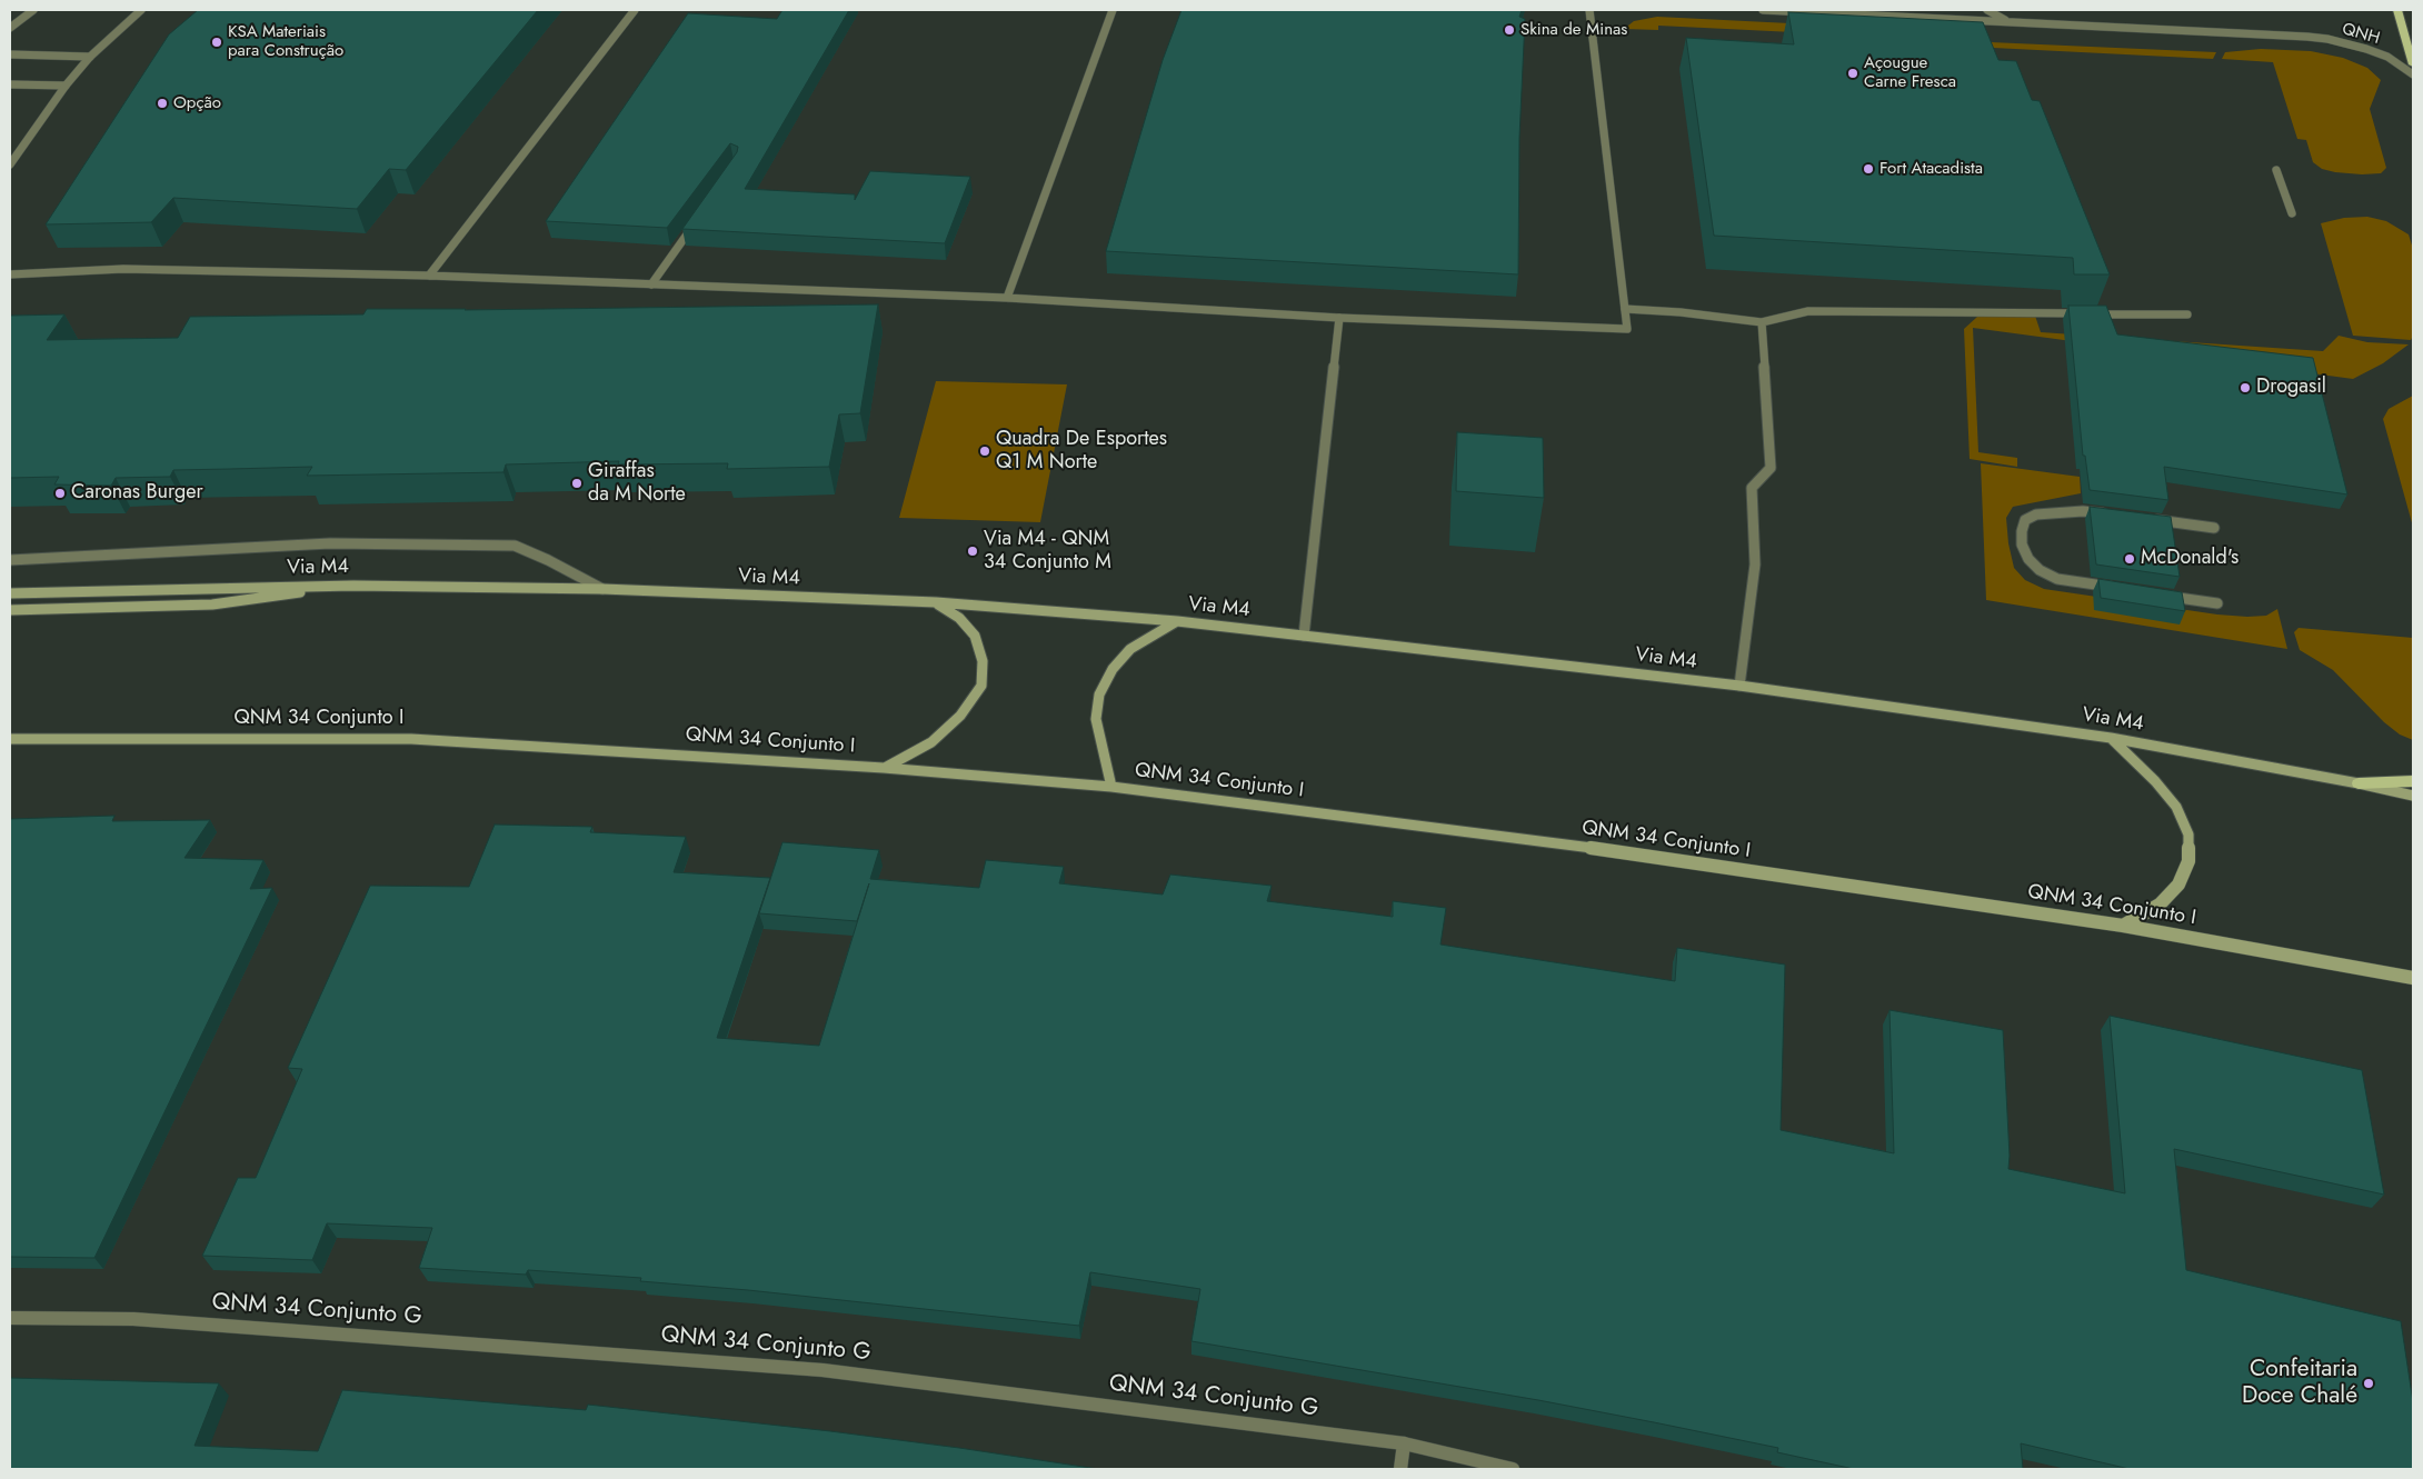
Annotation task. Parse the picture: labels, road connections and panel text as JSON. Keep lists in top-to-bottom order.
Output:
{
  "streets": {
    "main road": ["Via M4", "QNM 34 Conjunto I"],
    "street": ["QNH", "QNM 34 Conjunto G"]
  },
  "places": [
    "Skina de Minas",
    "KSA Materiais para Construção",
    "Açougue Carne Fresca",
    "Opção",
    "Fort Atacadista",
    "Drogasil",
    "Quadra De Esportes Q1 M Norte",
    "Giraffas da M Norte",
    "Caronas Burger",
    "Via M4 - QNM 34 Conjunto M",
    "McDonald's",
    "Confeitaria Doce Chalé"
  ]
}
